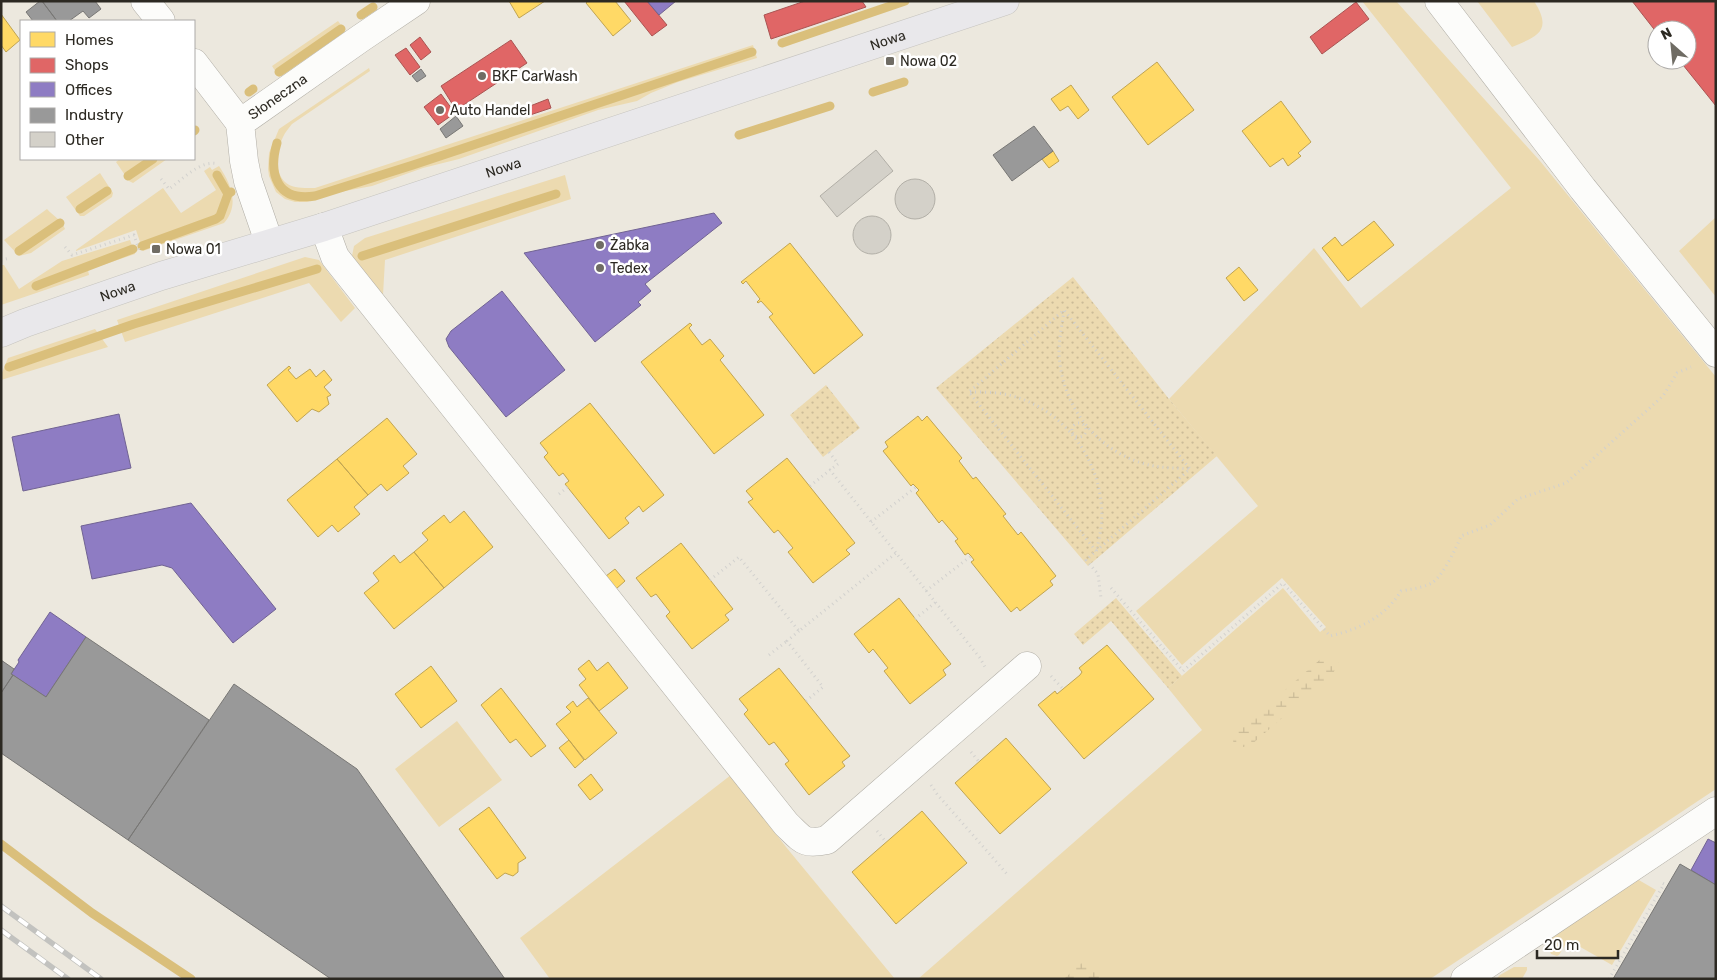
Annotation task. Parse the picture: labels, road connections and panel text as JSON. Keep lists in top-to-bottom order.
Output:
{
  "streets": {
    "main road": ["Nowa"],
    "street": ["Słoneczna"]
  },
  "crossings": [
    ["Nowa", "Słoneczna"]
  ],
  "places": {
    "transit": ["Nowa 02", "Nowa 01"],
    "other": [
      "BKF CarWash",
      "Auto Handel",
      "Żabka",
      "Tedex"
    ]
  },
  "legend": [
    "Homes",
    "Shops",
    "Offices",
    "Industry",
    "Other"
  ],
  "scale_bar": "20 m",
  "north": "top left"
}
